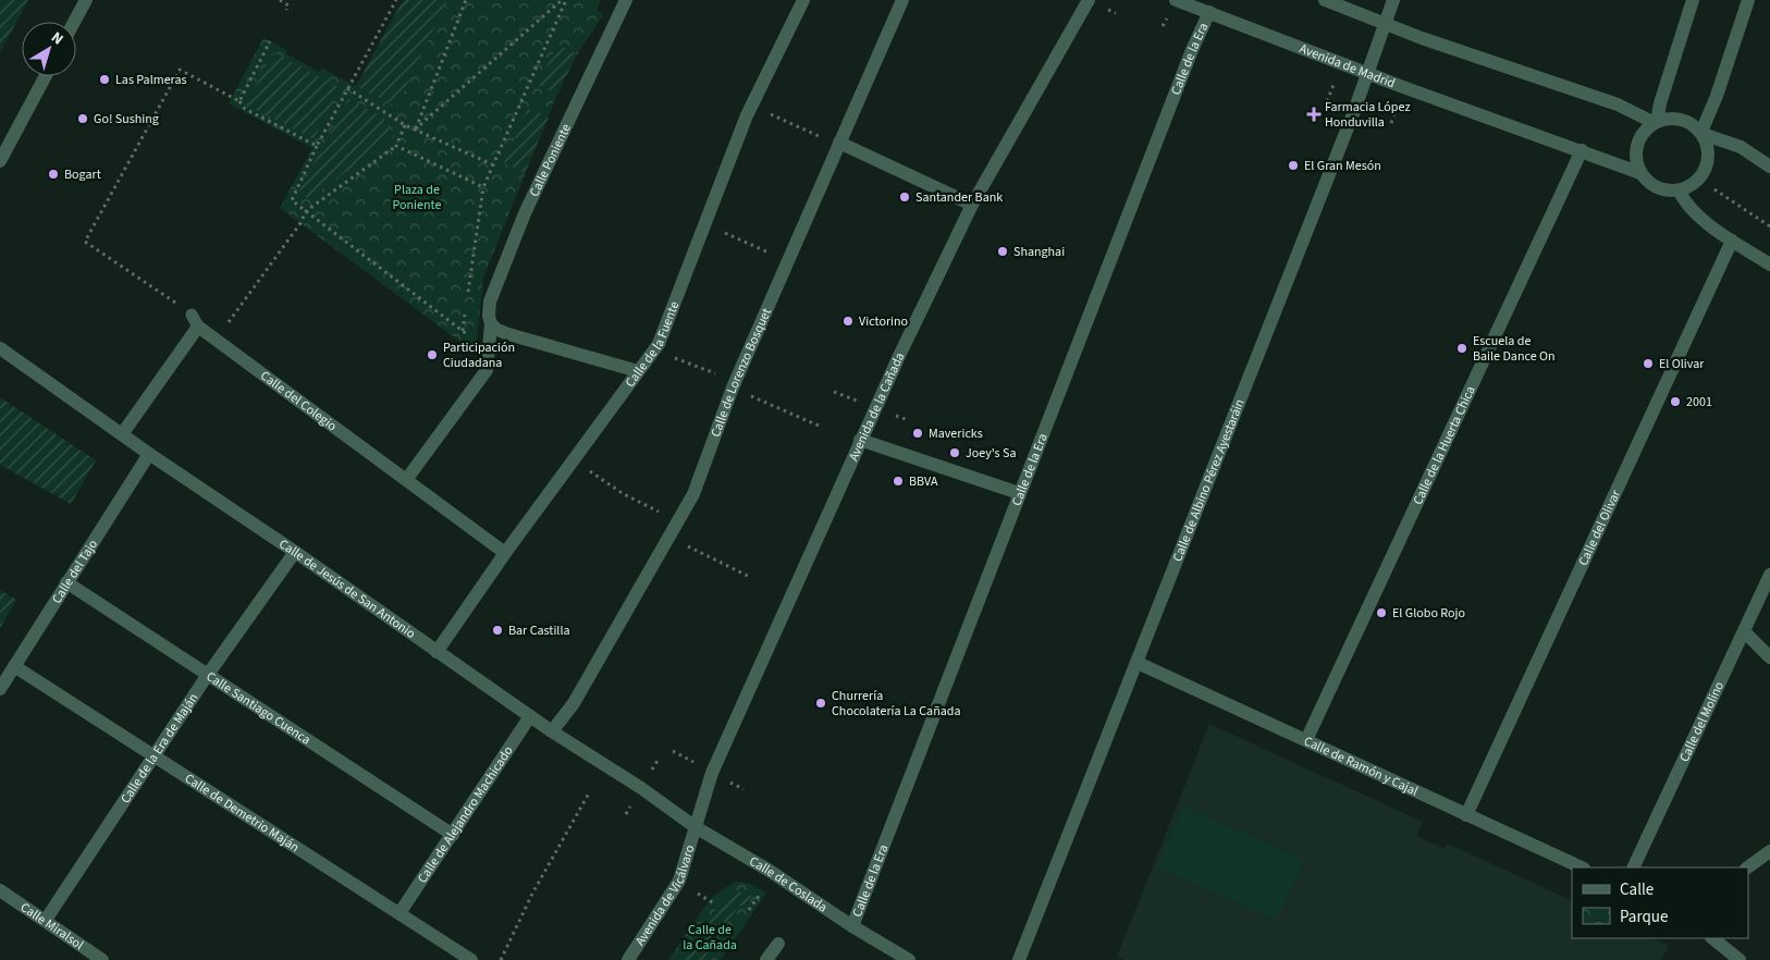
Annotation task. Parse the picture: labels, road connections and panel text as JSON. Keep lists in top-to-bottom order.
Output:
{
  "streets": {
    "street": [
      "Calle de la Era",
      "Avenida de Madrid",
      "Calle Poniente",
      "Calle de la Fuente",
      "Calle de Lorenzo Bosquet",
      "Calle del Colegio",
      "Avenida de la Cañada",
      "Calle de la Huerta Chica",
      "Calle de Albino Pérez Ayestaráin",
      "Calle del Olivar",
      "Calle del Tajo",
      "Calle de Jesús de San Antonio",
      "Calle Santiago Cuenca",
      "Calle del Molino",
      "Calle de la Era de Maján",
      "Calle de Ramón y Cajal",
      "Calle de Demetrio Maján",
      "Calle de Alejandro Machicado",
      "Calle de Coslada",
      "Avenida de Vicálvaro",
      "Calle Miralsol"
    ]
  },
  "crossings": [
    ["Calle de la Era", "Avenida de Madrid"],
    ["Calle de la Era", "Calle de Coslada"],
    ["Avenida de Madrid", "Calle de la Huerta Chica"],
    ["Avenida de Madrid", "Calle de Albino Pérez Ayestaráin"],
    ["Calle Poniente", "Calle del Colegio"],
    ["Calle de la Fuente", "Calle del Colegio"],
    ["Calle de la Fuente", "Calle de Jesús de San Antonio"],
    ["Calle de Lorenzo Bosquet", "Calle de Jesús de San Antonio"],
    ["Avenida de la Cañada", "Calle de Jesús de San Antonio"],
    ["Avenida de la Cañada", "Calle de Coslada"],
    ["Avenida de la Cañada", "Avenida de Vicálvaro"],
    ["Calle de la Huerta Chica", "Calle de Ramón y Cajal"],
    ["Calle de Albino Pérez Ayestaráin", "Calle de Ramón y Cajal"],
    ["Calle del Olivar", "Calle de Ramón y Cajal"],
    ["Calle del Tajo", "Calle de Jesús de San Antonio"],
    ["Calle del Tajo", "Calle Santiago Cuenca"],
    ["Calle del Tajo", "Calle de Demetrio Maján"],
    ["Calle de Jesús de San Antonio", "Calle de la Era de Maján"],
    ["Calle de Jesús de San Antonio", "Calle de Alejandro Machicado"],
    ["Calle de Jesús de San Antonio", "Calle de Coslada"],
    ["Calle de Jesús de San Antonio", "Avenida de Vicálvaro"],
    ["Calle Santiago Cuenca", "Calle de la Era de Maján"],
    ["Calle Santiago Cuenca", "Calle de Alejandro Machicado"],
    ["Calle de la Era de Maján", "Calle de Demetrio Maján"],
    ["Calle de la Era de Maján", "Calle Miralsol"],
    ["Calle de Demetrio Maján", "Calle de Alejandro Machicado"],
    ["Calle de Coslada", "Avenida de Vicálvaro"]
  ],
  "parks": ["Plaza de Poniente", "Calle de la Cañada"],
  "places": {
    "other": [
      "Las Palmeras",
      "Go! Sushing",
      "El Gran Mesón",
      "Bogart",
      "Santander Bank",
      "Shanghai",
      "Victorino",
      "Escuela de Baile Dance On",
      "Participación Ciudadana",
      "El Olivar",
      "2001",
      "Mavericks",
      "Joey's Sa",
      "BBVA",
      "El Globo Rojo",
      "Bar Castilla",
      "Churrería Chocolatería La Cañada"
    ],
    "health": ["Farmacia López Honduvilla"]
  },
  "legend": ["Calle", "Parque"],
  "north": "top right"
}
